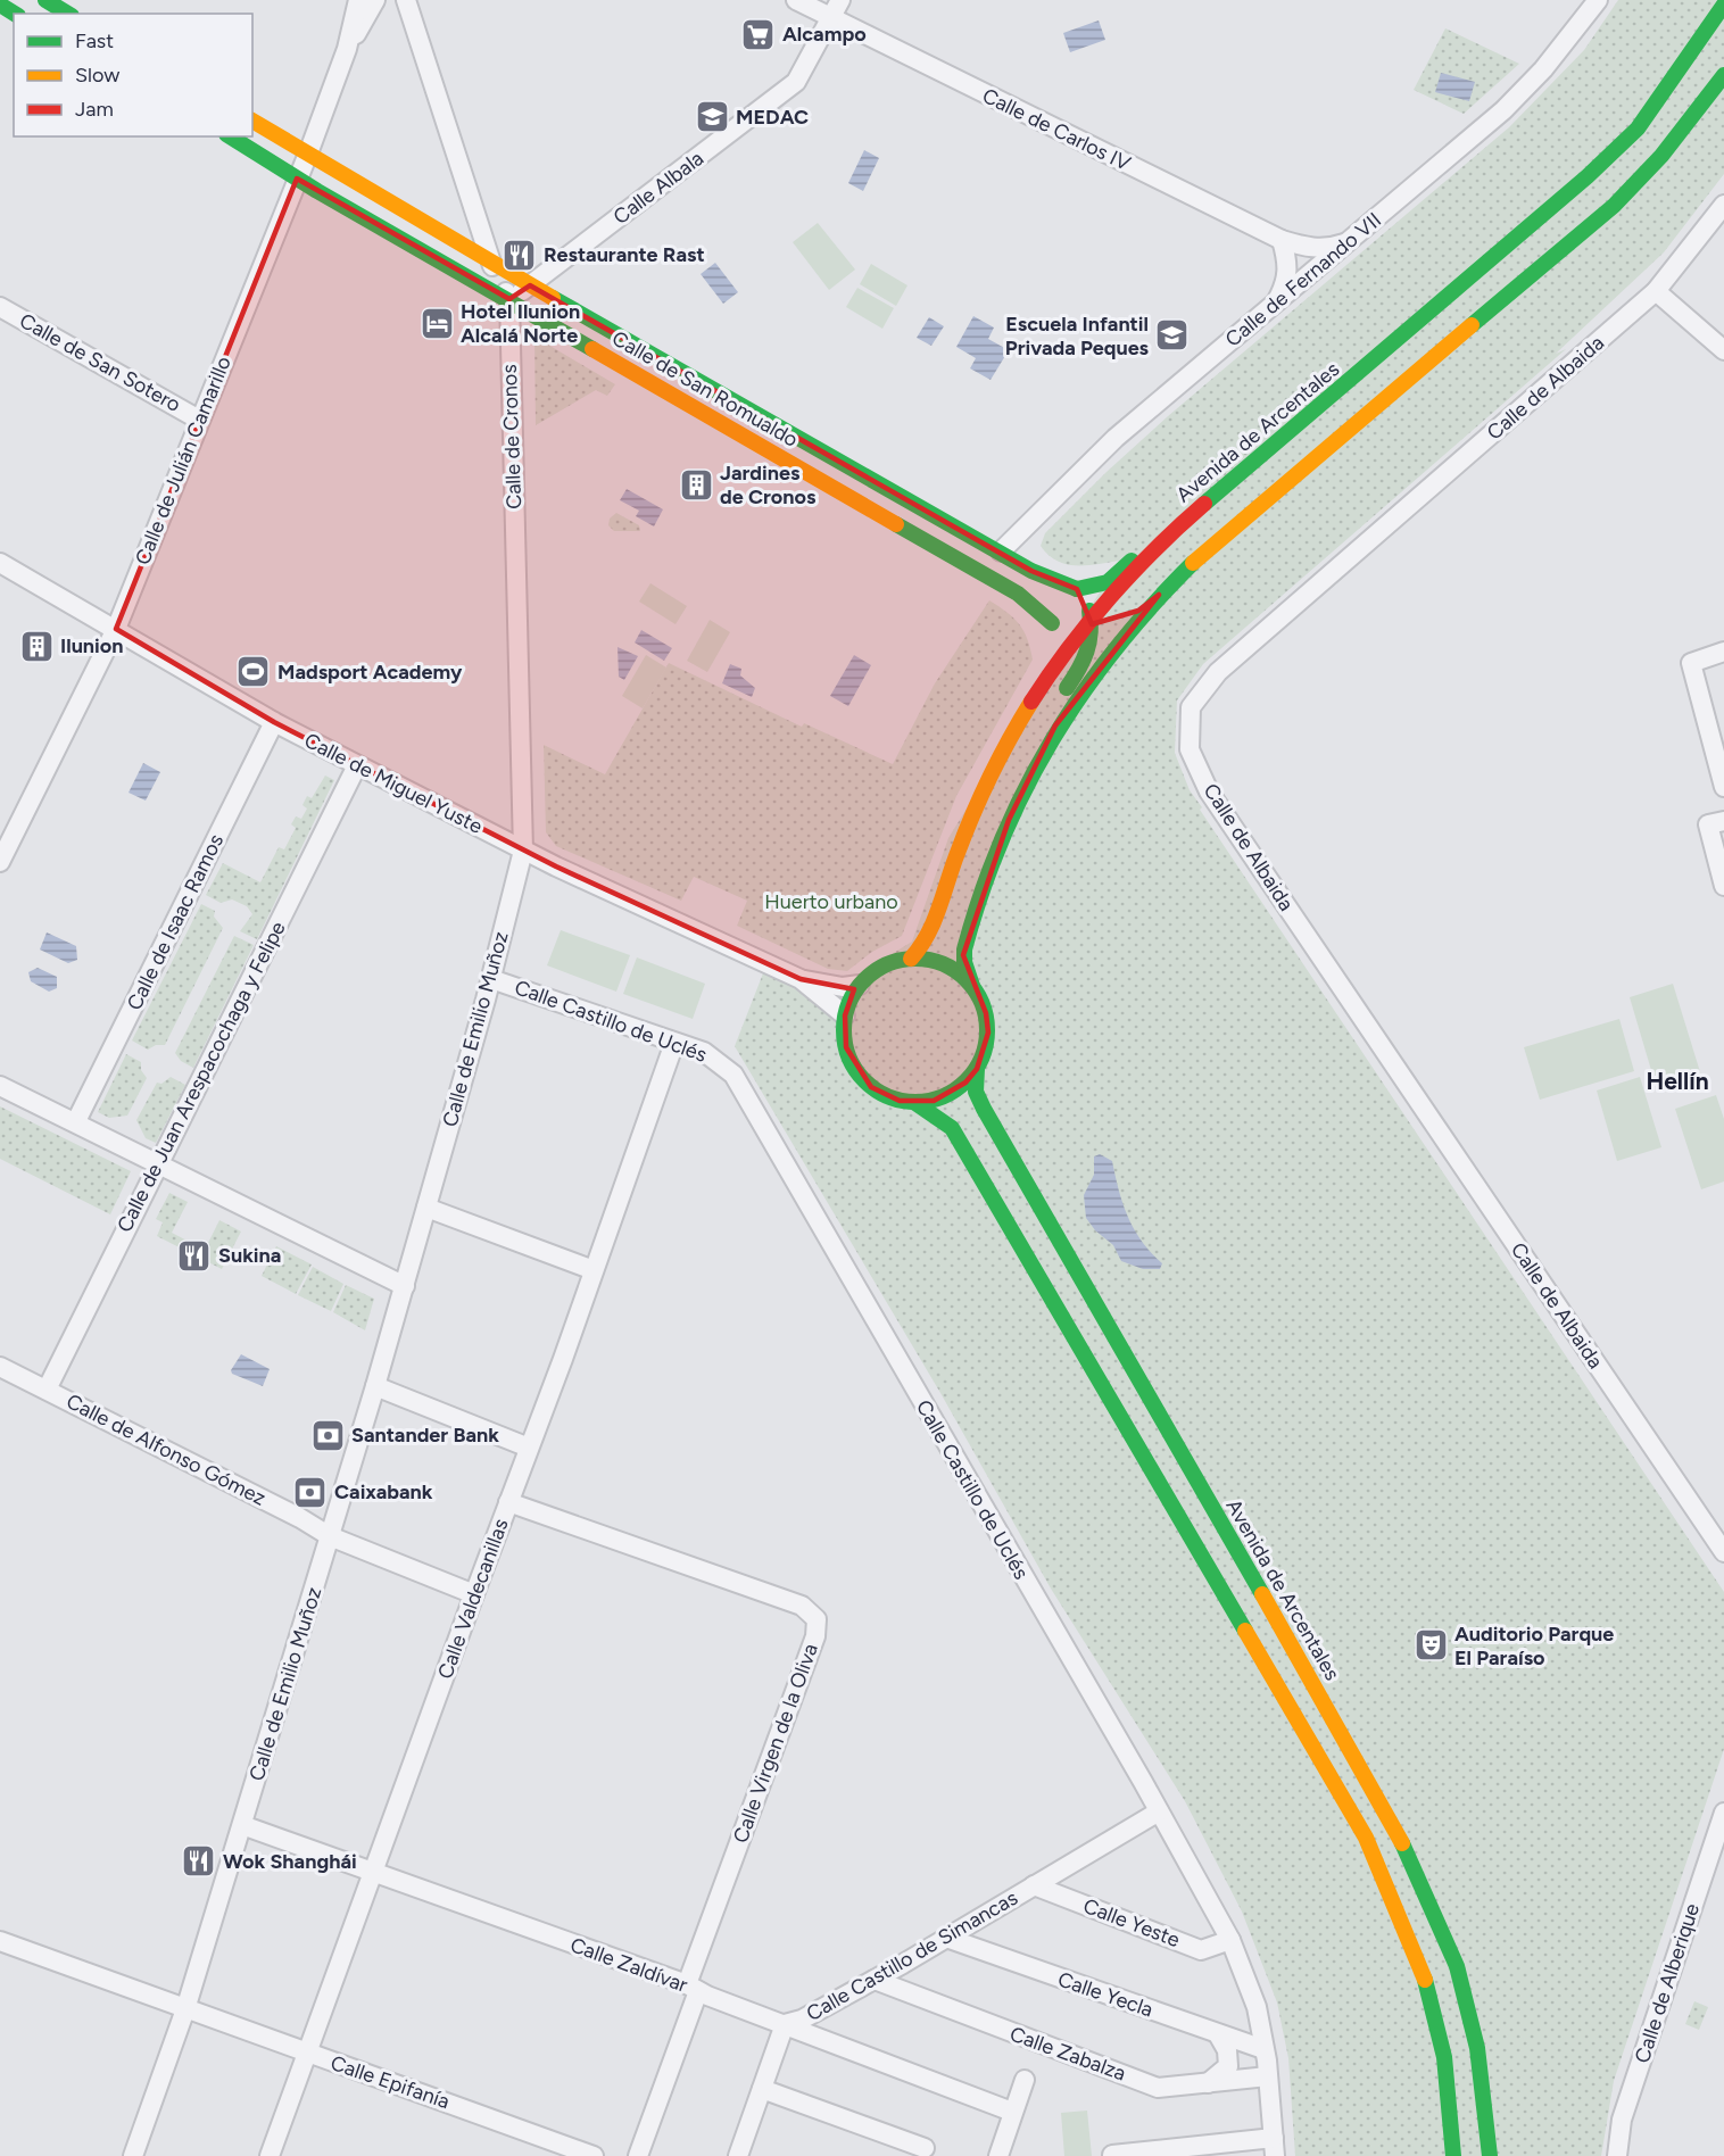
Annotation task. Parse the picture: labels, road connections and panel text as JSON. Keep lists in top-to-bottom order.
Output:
{
  "streets": {
    "main road": ["Calle de San Romualdo", "Avenida de Arcentales"],
    "street": [
      "Calle de Carlos IV",
      "Calle Albala",
      "Calle de Fernando VII",
      "Calle de San Sotero",
      "Calle de Albaida",
      "Calle de Cronos",
      "Calle de Julián Camarillo",
      "Calle de Miguel Yuste",
      "Calle de Isaac Ramos",
      "Calle Castillo de Uclés",
      "Calle de Emilio Muñoz",
      "Calle de Juan Arespacochaga y Felipe",
      "Calle de Alfonso Gómez",
      "Calle Valdecanillas",
      "Calle Virgen de la Oliva",
      "Calle Yeste",
      "Calle Castillo de Simancas",
      "Calle Zaldívar",
      "Calle de Alberique",
      "Calle Yecla",
      "Calle Zabalza",
      "Calle Epifanía"
    ]
  },
  "crossings": [
    ["Calle de Carlos IV", "Calle Albala"],
    ["Calle de Carlos IV", "Calle de Fernando VII"],
    ["Calle Albala", "Calle de San Romualdo"],
    ["Calle Albala", "Calle de Cronos"],
    ["Calle de Fernando VII", "Calle de San Romualdo"],
    ["Calle de San Sotero", "Calle de Julián Camarillo"],
    ["Calle de San Romualdo", "Calle de Cronos"],
    ["Calle de San Romualdo", "Calle de Julián Camarillo"],
    ["Avenida de Arcentales", "Calle de Miguel Yuste"],
    ["Calle de Cronos", "Calle de Miguel Yuste"],
    ["Calle de Cronos", "Calle de Emilio Muñoz"],
    ["Calle de Julián Camarillo", "Calle de Miguel Yuste"],
    ["Calle de Miguel Yuste", "Calle de Isaac Ramos"],
    ["Calle de Miguel Yuste", "Calle de Emilio Muñoz"],
    ["Calle de Miguel Yuste", "Calle de Juan Arespacochaga y Felipe"],
    ["Calle Castillo de Uclés", "Calle de Emilio Muñoz"],
    ["Calle Castillo de Uclés", "Calle Valdecanillas"],
    ["Calle Castillo de Uclés", "Calle Yeste"],
    ["Calle Castillo de Uclés", "Calle Castillo de Simancas"],
    ["Calle Castillo de Uclés", "Calle Yecla"],
    ["Calle Castillo de Uclés", "Calle Zabalza"],
    ["Calle de Emilio Muñoz", "Calle de Alfonso Gómez"],
    ["Calle de Emilio Muñoz", "Calle Zaldívar"],
    ["Calle de Emilio Muñoz", "Calle Epifanía"],
    ["Calle de Juan Arespacochaga y Felipe", "Calle de Alfonso Gómez"],
    ["Calle de Alfonso Gómez", "Calle Valdecanillas"],
    ["Calle Valdecanillas", "Calle Virgen de la Oliva"],
    ["Calle Valdecanillas", "Calle Zaldívar"],
    ["Calle Valdecanillas", "Calle Epifanía"],
    ["Calle Virgen de la Oliva", "Calle Zaldívar"],
    ["Calle Yeste", "Calle Castillo de Simancas"],
    ["Calle Castillo de Simancas", "Calle Zaldívar"],
    ["Calle Castillo de Simancas", "Calle Yecla"],
    ["Calle Castillo de Simancas", "Calle Zabalza"]
  ],
  "districts": ["Hellín"],
  "parks": ["Huerto urbano"],
  "places": {
    "supermarket": ["Alcampo"],
    "school or university": ["MEDAC", "Escuela Infantil Privada Peques"],
    "restaurant": ["Restaurante Rast", "Sukina", "Wok Shanghái"],
    "hotel": ["Hotel Ilunion Alcalá Norte"],
    "building": ["Jardines de Cronos", "Ilunion"],
    "sports": ["Madsport Academy"],
    "bank": ["Santander Bank", "Caixabank"],
    "theatre": ["Auditorio Parque El Paraíso"]
  },
  "legend": ["Fast", "Slow", "Jam"]
}
